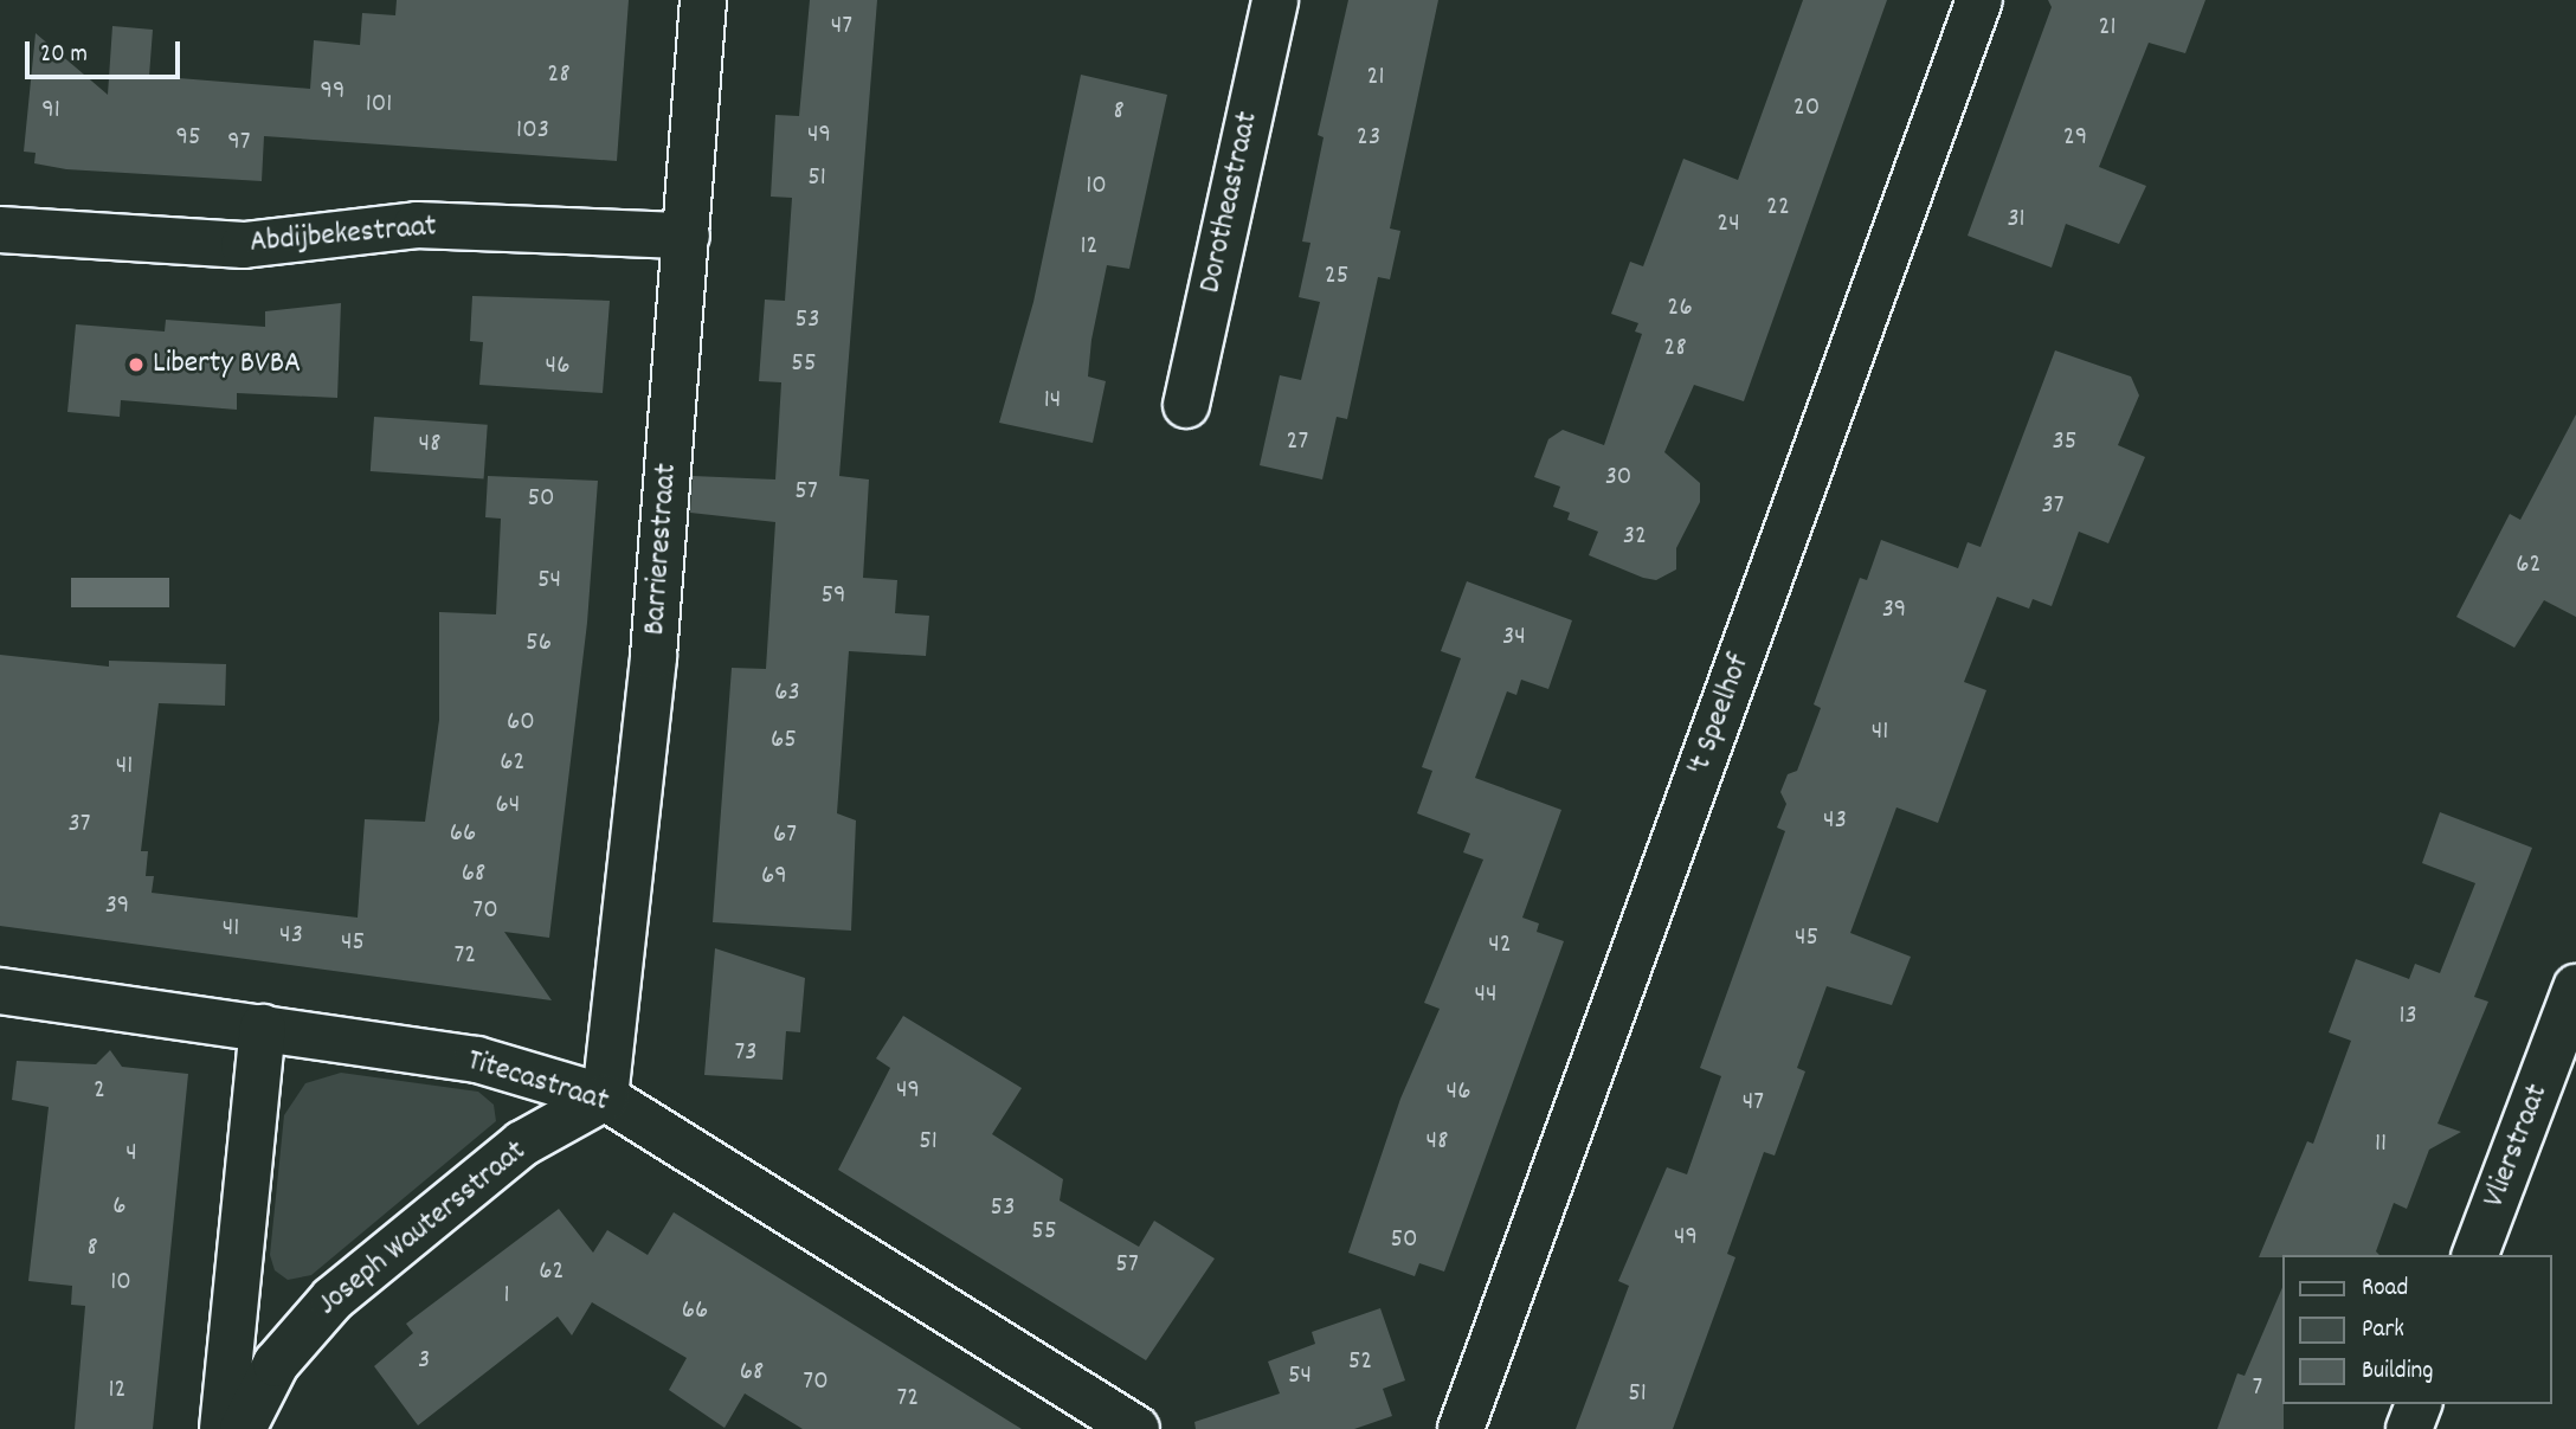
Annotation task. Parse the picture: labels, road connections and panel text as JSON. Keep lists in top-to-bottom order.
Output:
{
  "streets": {
    "street": [
      "Dorotheastraat",
      "Abdijbekestraat",
      "Barrierestraat",
      "'t Speelhof",
      "Titecastraat",
      "Vlierstraat",
      "Joseph Wautersstraat"
    ]
  },
  "crossings": [
    ["Abdijbekestraat", "Barrierestraat"],
    ["Barrierestraat", "Titecastraat"],
    ["Barrierestraat", "Joseph Wautersstraat"],
    ["Titecastraat", "Joseph Wautersstraat"]
  ],
  "places": ["Liberty BVBA"],
  "house_numbers": [
    "47",
    "21",
    "28",
    "21",
    "99",
    "101",
    "20",
    "91",
    "8",
    "103",
    "49",
    "95",
    "23",
    "29",
    "97",
    "51",
    "10",
    "22",
    "31",
    "24",
    "12",
    "25",
    "26",
    "53",
    "28",
    "55",
    "46",
    "14",
    "27",
    "35",
    "48",
    "30",
    "57",
    "50",
    "37",
    "32",
    "62",
    "54",
    "59",
    "39",
    "34",
    "56",
    "63",
    "60",
    "41",
    "65",
    "62",
    "41",
    "64",
    "43",
    "37",
    "66",
    "67",
    "68",
    "69",
    "39",
    "70",
    "41",
    "43",
    "45",
    "45",
    "42",
    "72",
    "44",
    "13",
    "73",
    "2",
    "49",
    "46",
    "47",
    "51",
    "48",
    "11",
    "4",
    "6",
    "53",
    "55",
    "49",
    "50",
    "8",
    "57",
    "62",
    "10",
    "1",
    "66",
    "3",
    "52",
    "68",
    "54",
    "70",
    "7",
    "12",
    "51",
    "72"
  ],
  "legend": ["Road", "Park", "Building"],
  "scale_bar": "20 m"
}
